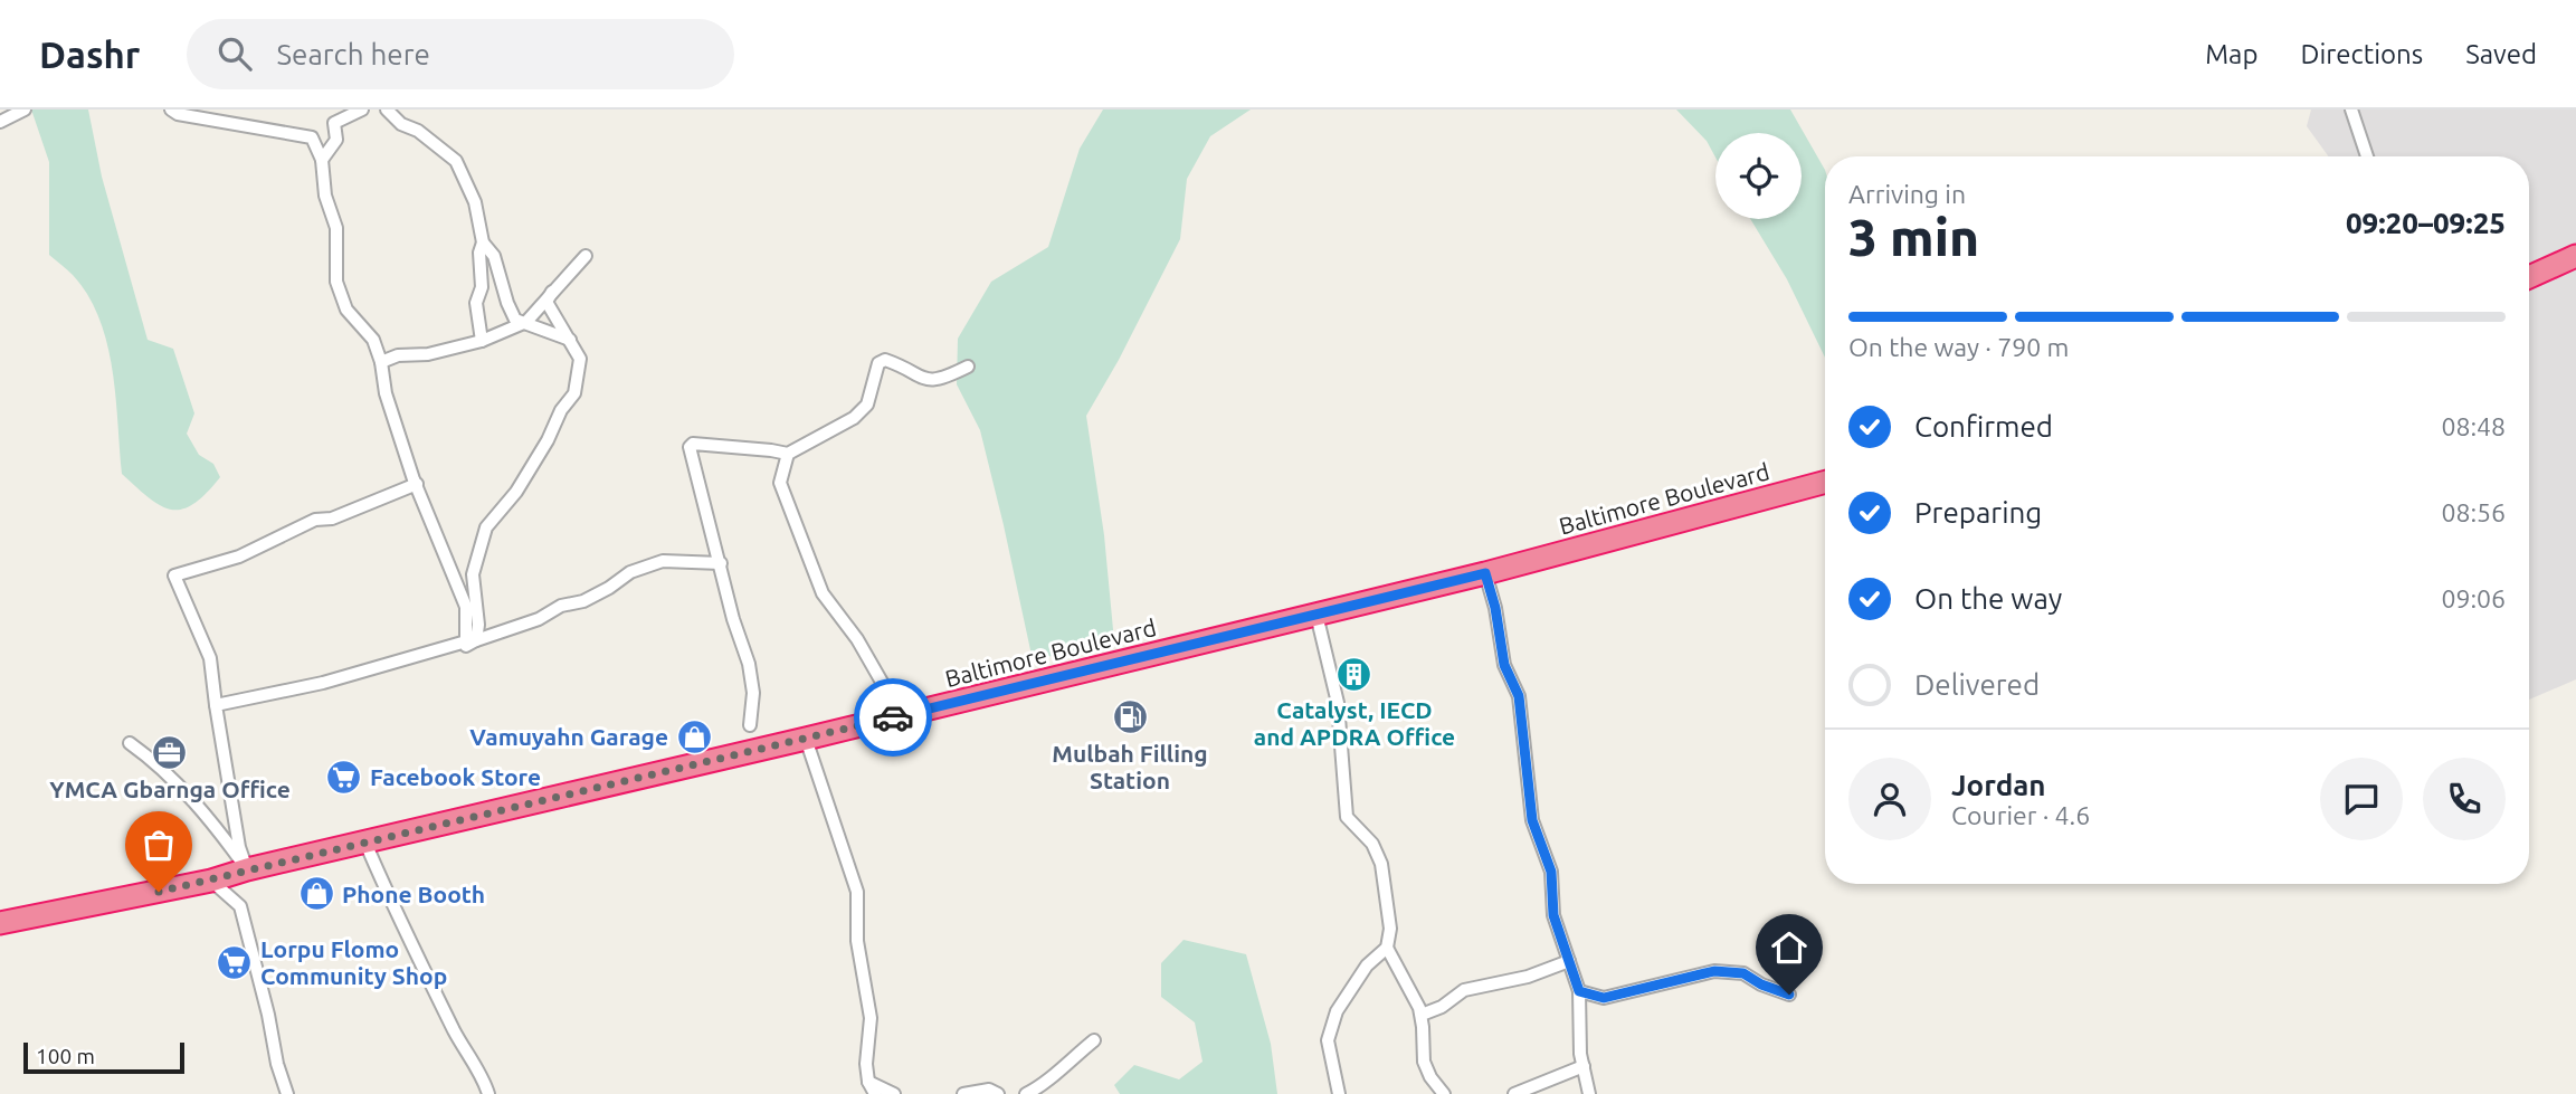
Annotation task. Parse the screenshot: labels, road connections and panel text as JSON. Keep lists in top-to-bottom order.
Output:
{
  "streets": {
    "highway": ["Baltimore Boulevard"]
  },
  "places": {
    "building": ["Catalyst, IECD and APDRA Office"],
    "fuel station": ["Mulbah Filling Station"],
    "shop": ["Vamuyahn Garage", "Phone Booth"],
    "office": ["YMCA Gbarnga Office"],
    "supermarket": ["Facebook Store", "Lorpu Flomo Community Shop"]
  },
  "scale_bar": "100 m",
  "page": {
    "header": "Dashr",
    "search": "Search here",
    "nav": ["Map", "Directions", "Saved"],
    "heading": ["3 min", "Arriving in", "09:20–09:25"],
    "panel": ["Jordan", "Courier · 4.6"],
    "bar": "On the way · 790 m",
    "list": [
      ["Confirmed", "08:48"],
      ["Preparing", "08:56"],
      ["On the way", "09:06"],
      "Delivered"
    ],
    "scale": "100 m"
  }
}
